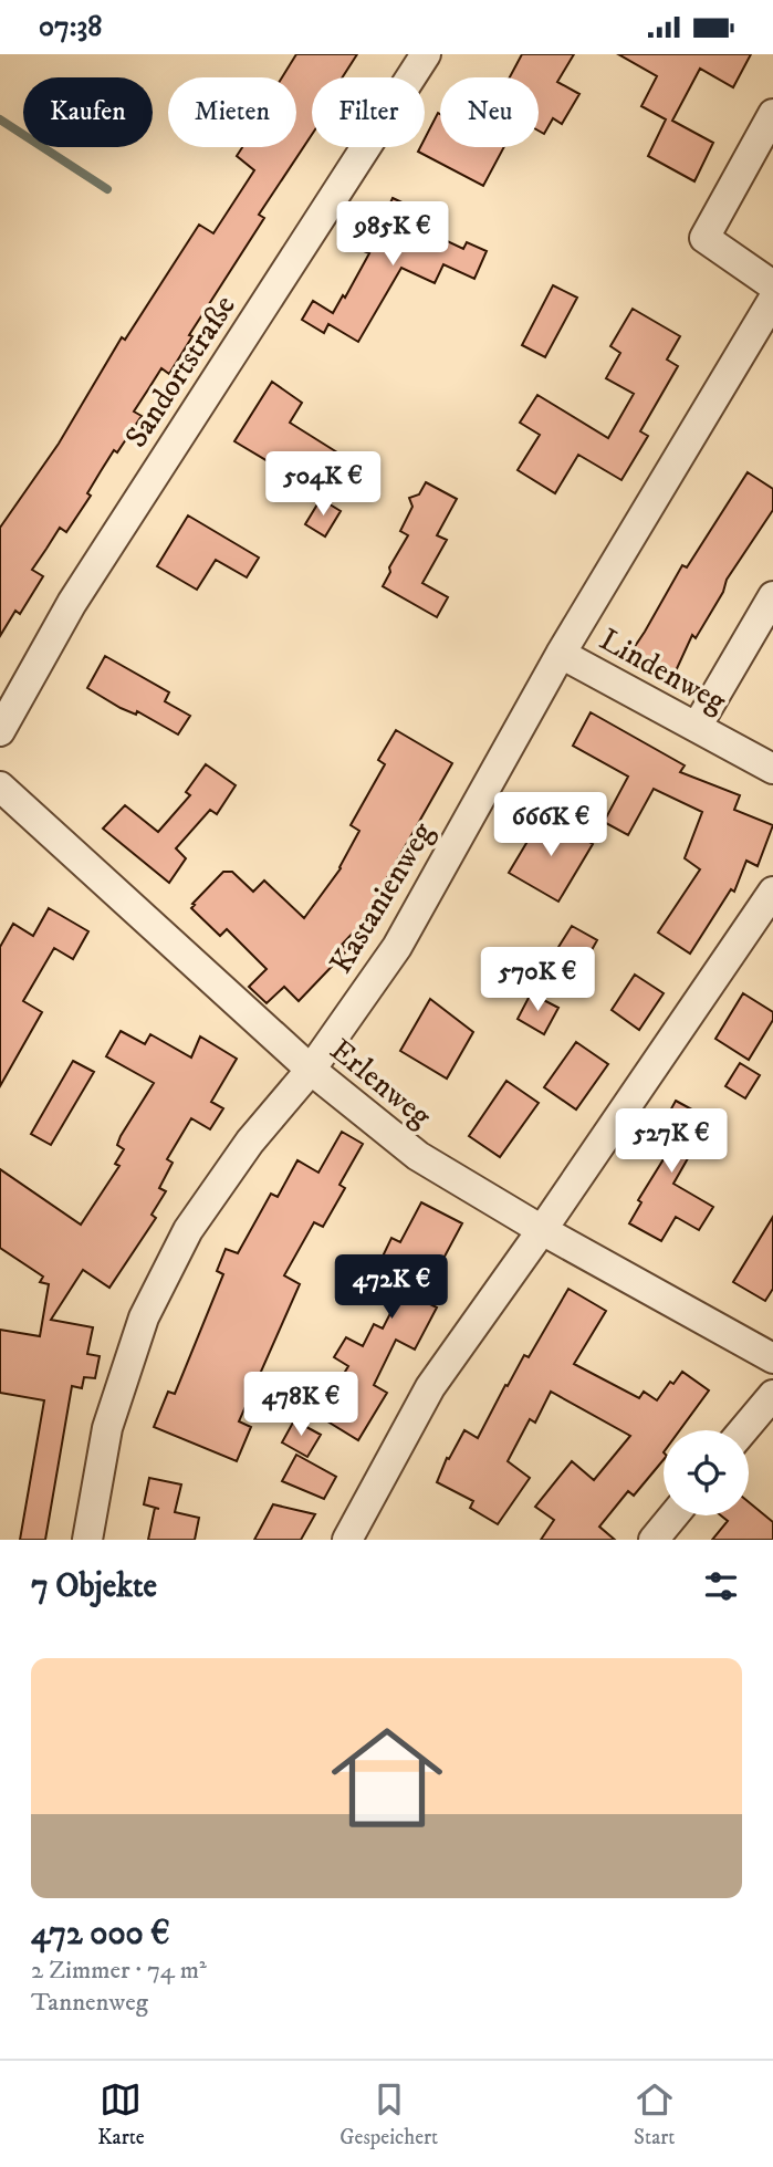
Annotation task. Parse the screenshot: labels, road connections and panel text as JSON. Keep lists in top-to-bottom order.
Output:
{
  "streets": {
    "street": [
      "Sandortstraße",
      "Lindenweg",
      "Kastanienweg",
      "Erlenweg"
    ]
  },
  "crossings": [
    ["Lindenweg", "Kastanienweg"],
    ["Kastanienweg", "Erlenweg"]
  ],
  "page": {
    "status": "07:38",
    "chip": [
      "Kaufen",
      "Mieten",
      "Filter",
      "Neu"
    ],
    "price": [
      "985K €",
      "504K €",
      "666K €",
      "570K €",
      "527K €",
      "472K €",
      "478K €"
    ],
    "heading": "7 Objekte",
    "list": [
      {
        "name": "472 000 €",
        "note": "2 Zimmer · 74 m² · Tannenweg"
      }
    ],
    "tabs": ["Karte", "Gespeichert", "Start"]
  }
}
